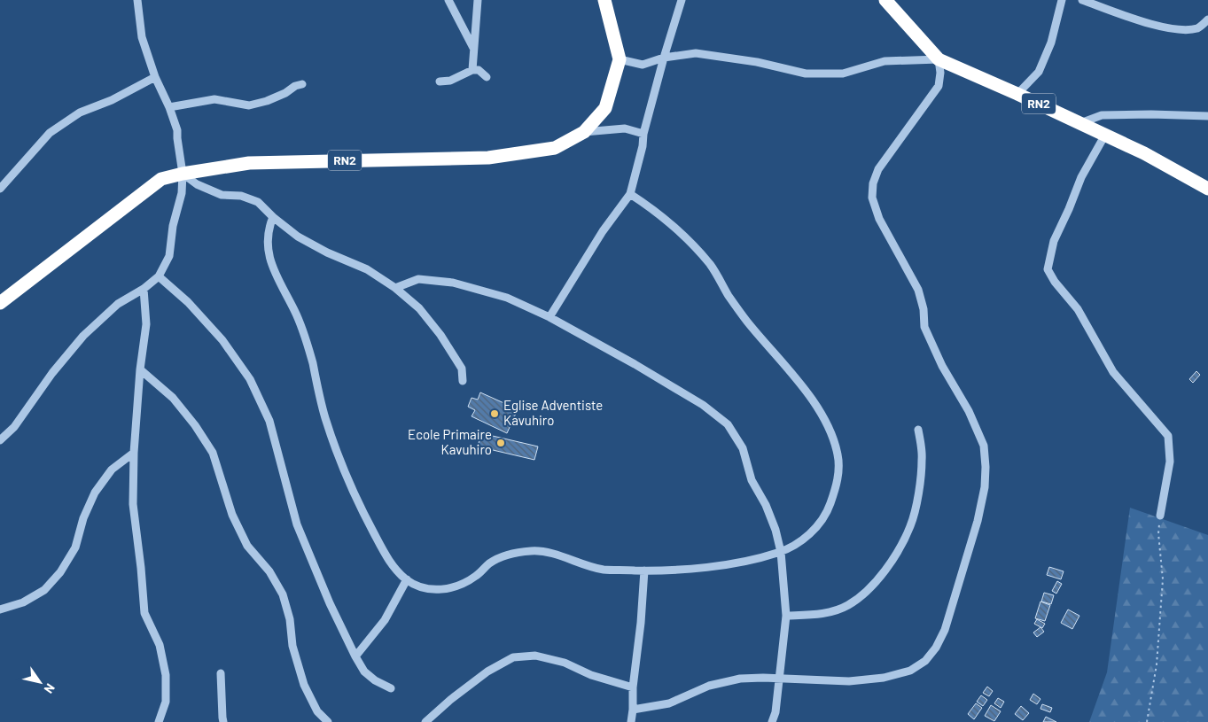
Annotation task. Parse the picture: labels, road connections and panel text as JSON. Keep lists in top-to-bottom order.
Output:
{
  "streets": {
    "highway": ["RN2"]
  },
  "places": ["Eglise Adventiste Kavuhiro", "Ecole Primaire Kavuhiro"],
  "north": "bottom right"
}
